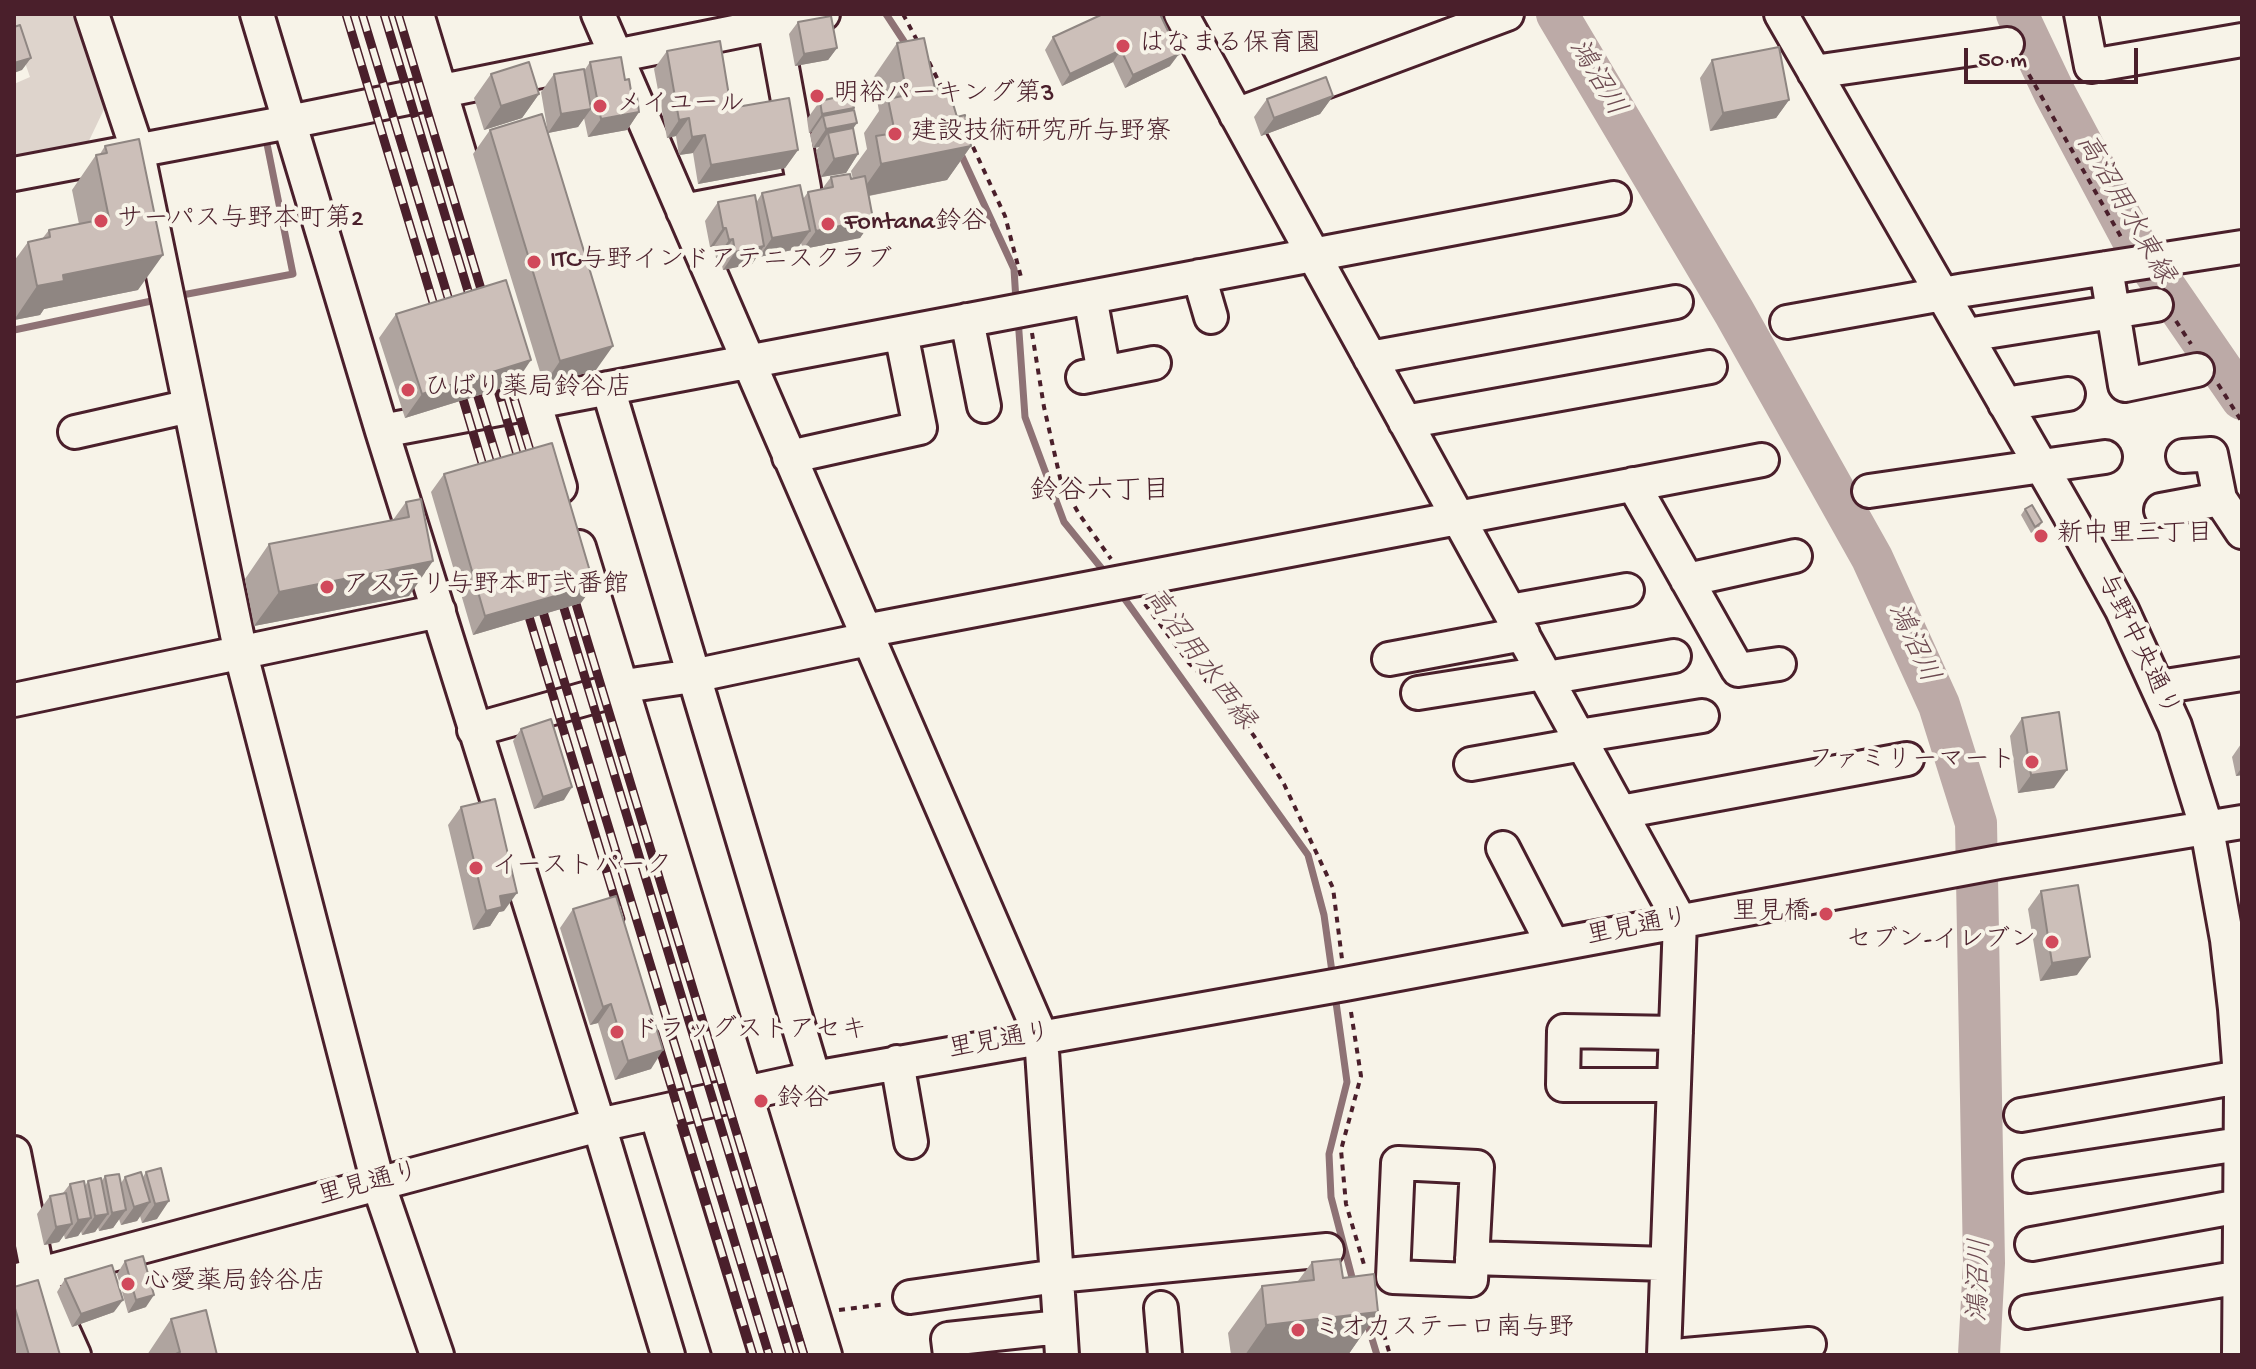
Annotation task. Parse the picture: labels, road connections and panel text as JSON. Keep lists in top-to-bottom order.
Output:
{
  "streets": {
    "street": ["与野中央通り", "里見通り"]
  },
  "crossings": [
    ["与野中央通り", "里見通り"]
  ],
  "districts": ["鈴谷六丁目"],
  "water": ["鴻沼川", "高沼用水東縁", "高沼用水西縁"],
  "places": [
    "はなまる保育園",
    "明裕パーキング第3",
    "メイユール",
    "建設技術研究所与野寮",
    "サーパス与野本町第2",
    "Fontana鈴谷",
    "ITC与野インドアテニスクラブ",
    "ひばり薬局鈴谷店",
    "新中里三丁目",
    "アステリ与野本町弐番館",
    "ファミリーマート",
    "イーストパーク",
    "里見橋",
    "セブン-イレブン",
    "ドラッグストアセキ",
    "鈴谷",
    "心愛薬局鈴谷店",
    "ミオカステーロ南与野"
  ],
  "scale_bar": "50 m"
}
